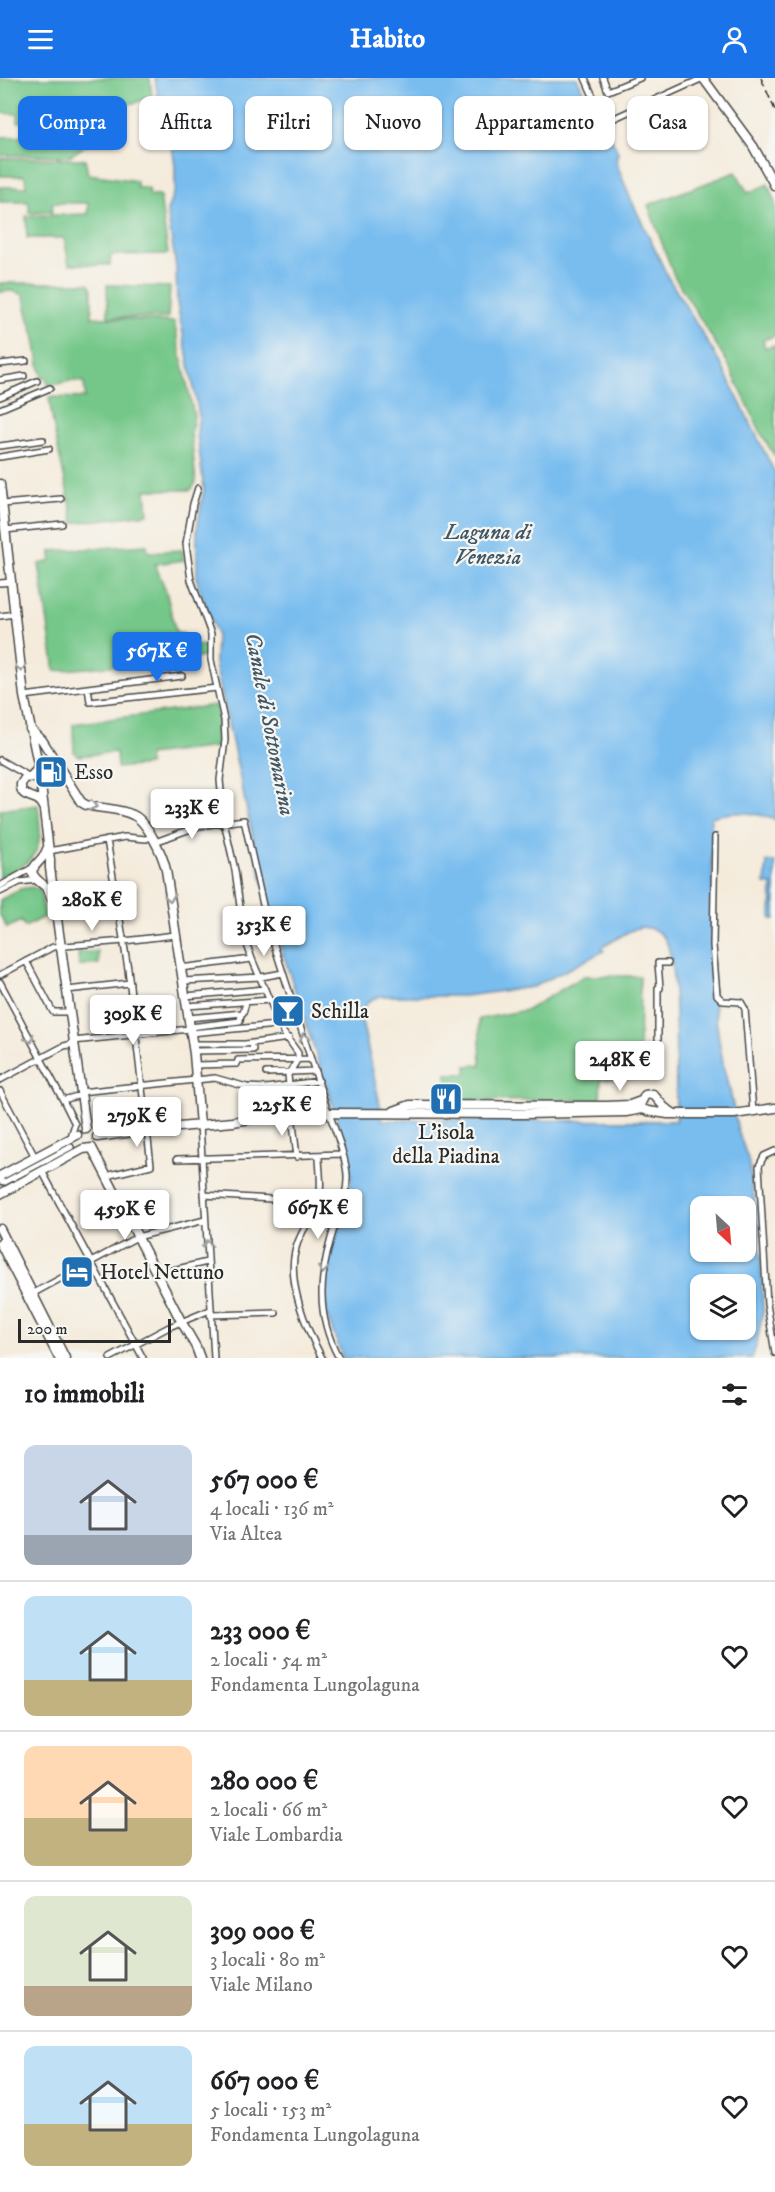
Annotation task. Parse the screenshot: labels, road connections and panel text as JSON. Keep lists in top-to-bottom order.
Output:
{
  "water": ["Laguna di Venezia", "Canale di Sottomarina"],
  "places": {
    "fuel station": ["Esso"],
    "bar": ["Schilla"],
    "restaurant": ["L'isola della Piadina"],
    "hotel": ["Hotel Nettuno"]
  },
  "scale_bar": "200 m",
  "north": "bottom right",
  "page": {
    "header": "Habito",
    "chip": [
      "Compra",
      "Affitta",
      "Filtri",
      "Nuovo",
      "Appartamento",
      "Casa"
    ],
    "price": [
      "567K €",
      "233K €",
      "280K €",
      "353K €",
      "309K €",
      "248K €",
      "225K €",
      "279K €",
      "667K €",
      "459K €"
    ],
    "scale": "200 m",
    "heading": "10 immobili",
    "list": [
      {
        "name": "567 000 €",
        "note": "4 locali · 136 m² · Via Altea"
      },
      {
        "name": "233 000 €",
        "note": "2 locali · 54 m² · Fondamenta Lungolaguna"
      },
      {
        "name": "280 000 €",
        "note": "2 locali · 66 m² · Viale Lombardia"
      },
      {
        "name": "309 000 €",
        "note": "3 locali · 80 m² · Viale Milano"
      },
      {
        "name": "667 000 €",
        "note": "5 locali · 153 m² · Fondamenta Lungolaguna"
      }
    ]
  }
}
